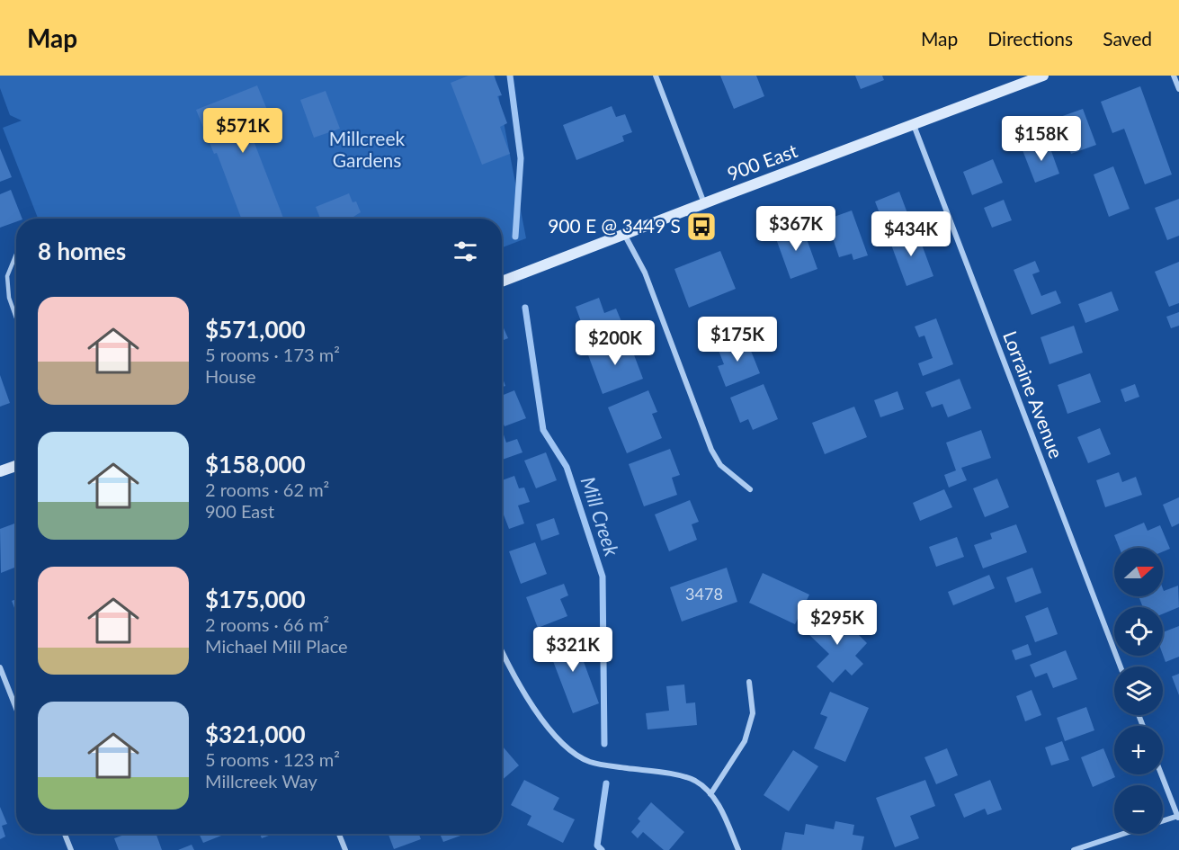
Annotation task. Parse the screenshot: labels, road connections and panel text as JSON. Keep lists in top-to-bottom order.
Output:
{
  "streets": {
    "main road": ["900 East"],
    "street": ["Lorraine Avenue"]
  },
  "crossings": [
    ["900 East", "Lorraine Avenue"]
  ],
  "water": ["Mill Creek"],
  "parks": ["Millcreek Gardens"],
  "places": {
    "bus stop": ["900 E @ 3449 S"]
  },
  "house_numbers": ["3478"],
  "north": "right",
  "page": {
    "header": "Map",
    "nav": ["Map", "Directions", "Saved"],
    "price": [
      "$571K",
      "$158K",
      "$367K",
      "$434K",
      "$175K",
      "$200K",
      "$295K",
      "$321K"
    ],
    "heading": "8 homes",
    "list": [
      {
        "name": "$571,000",
        "note": "5 rooms · 173 m² · House"
      },
      {
        "name": "$158,000",
        "note": "2 rooms · 62 m² · 900 East"
      },
      {
        "name": "$175,000",
        "note": "2 rooms · 66 m² · Michael Mill Place"
      },
      {
        "name": "$321,000",
        "note": "5 rooms · 123 m² · Millcreek Way"
      }
    ],
    "map_buttons": ["+", "−"]
  }
}
